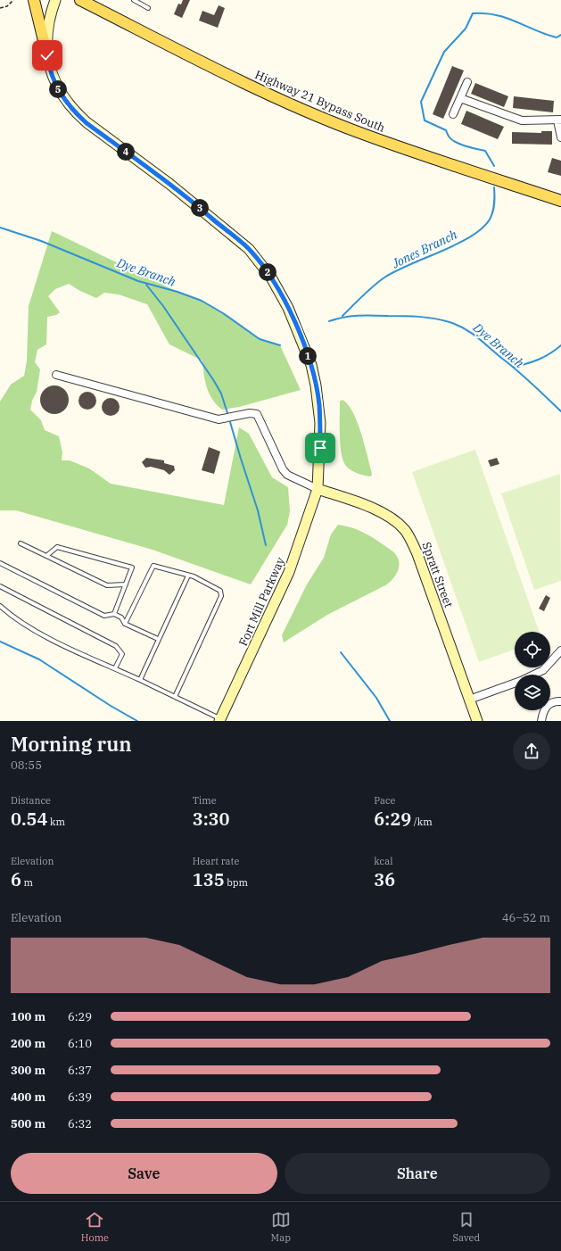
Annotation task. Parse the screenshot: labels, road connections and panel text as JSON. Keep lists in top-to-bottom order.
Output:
{
  "streets": {
    "main road": ["Highway 21 Bypass South", "Spratt Street", "Fort Mill Parkway"]
  },
  "crossings": [
    ["Spratt Street", "Fort Mill Parkway"]
  ],
  "water": ["Jones Branch", "Dye Branch"],
  "page": {
    "pins": [
      "5",
      "4",
      "3",
      "2",
      "1"
    ],
    "heading": ["Morning run", "08:55"],
    "stats": [
      ["Distance", "0.54 km"],
      ["Time", "3:30"],
      ["Pace", "6:29 /km"],
      ["Elevation", "6 m"],
      ["Heart rate", "135 bpm"],
      ["kcal", "36"]
    ],
    "chart": ["Elevation", "46–52 m"],
    "list": [
      {
        "name": "100 m",
        "note": "6:29"
      },
      {
        "name": "200 m",
        "note": "6:10"
      },
      {
        "name": "300 m",
        "note": "6:37"
      },
      {
        "name": "400 m",
        "note": "6:39"
      },
      {
        "name": "500 m",
        "note": "6:32"
      }
    ],
    "buttons": ["Save", "Share"],
    "tabs": ["Home", "Map", "Saved"]
  }
}
